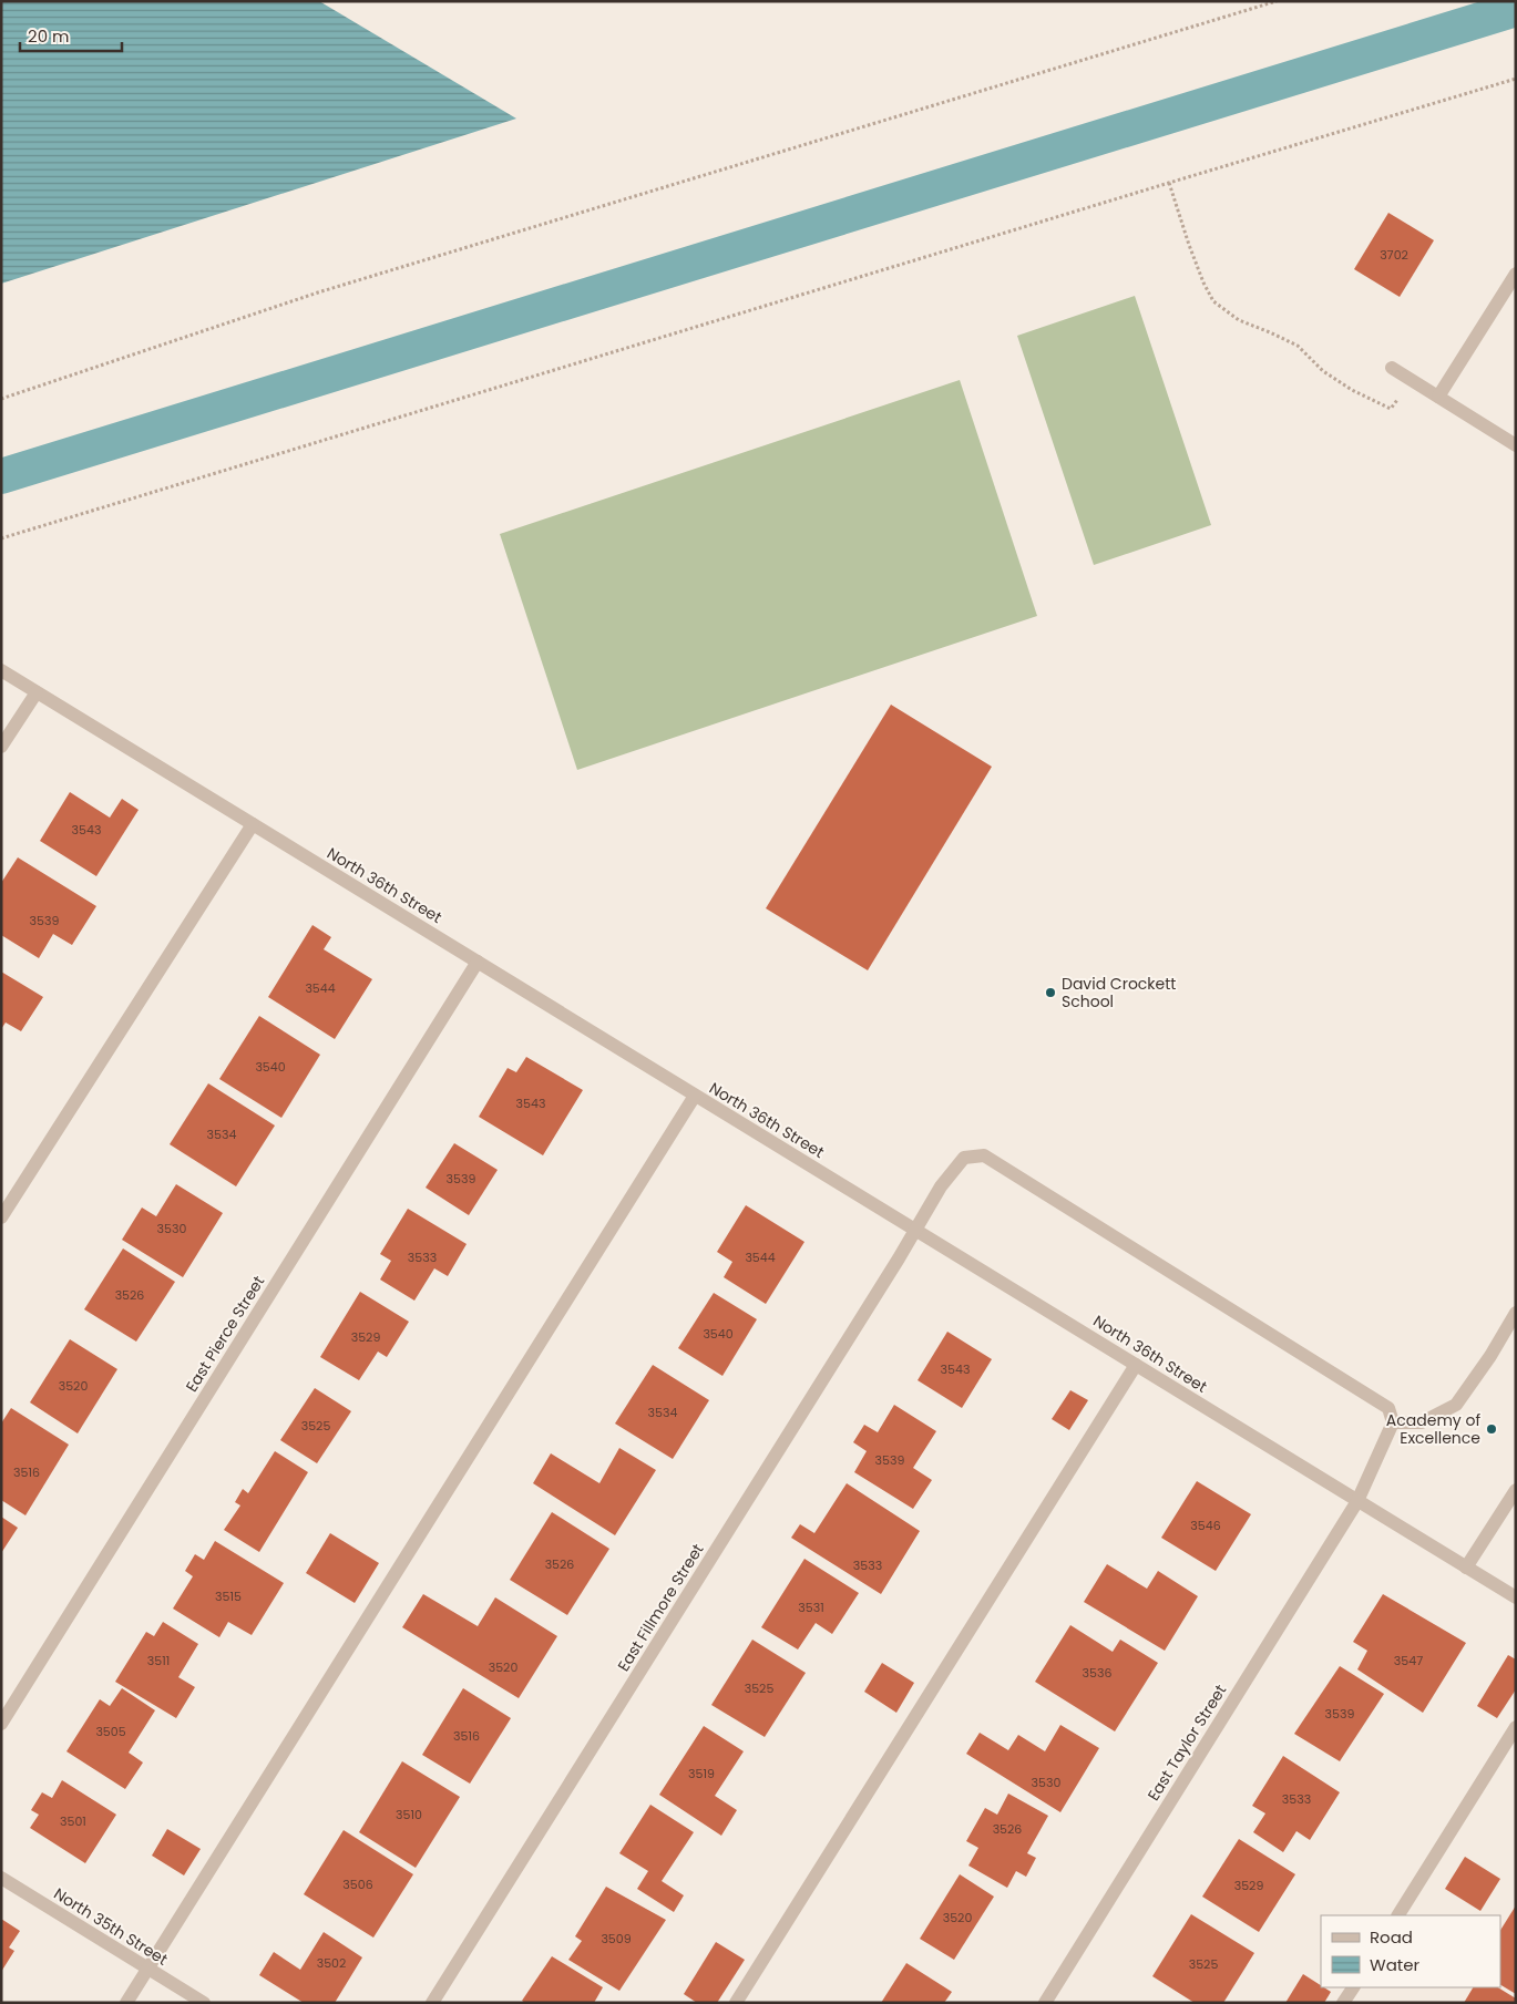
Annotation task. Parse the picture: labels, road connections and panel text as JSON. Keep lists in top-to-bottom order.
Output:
{
  "streets": {
    "street": [
      "North 36th Street",
      "East Pierce Street",
      "East Fillmore Street",
      "East Taylor Street",
      "North 35th Street"
    ]
  },
  "crossings": [
    ["North 36th Street", "East Pierce Street"],
    ["North 36th Street", "East Fillmore Street"],
    ["North 36th Street", "East Taylor Street"],
    ["East Fillmore Street", "East Taylor Street"]
  ],
  "places": ["David Crockett School", "Academy of Excellence"],
  "house_numbers": [
    "3702",
    "3543",
    "3539",
    "3544",
    "3540",
    "3543",
    "3534",
    "3539",
    "3530",
    "3533",
    "3544",
    "3526",
    "3540",
    "3529",
    "3543",
    "3520",
    "3534",
    "3525",
    "3539",
    "3516",
    "3546",
    "3526",
    "3533",
    "3515",
    "3531",
    "3511",
    "3547",
    "3520",
    "3536",
    "3525",
    "3539",
    "3505",
    "3516",
    "3519",
    "3530",
    "3533",
    "3510",
    "3501",
    "3526",
    "3506",
    "3529",
    "3520",
    "3509",
    "3502",
    "3525"
  ],
  "legend": ["Road", "Water"],
  "scale_bar": "20 m"
}
